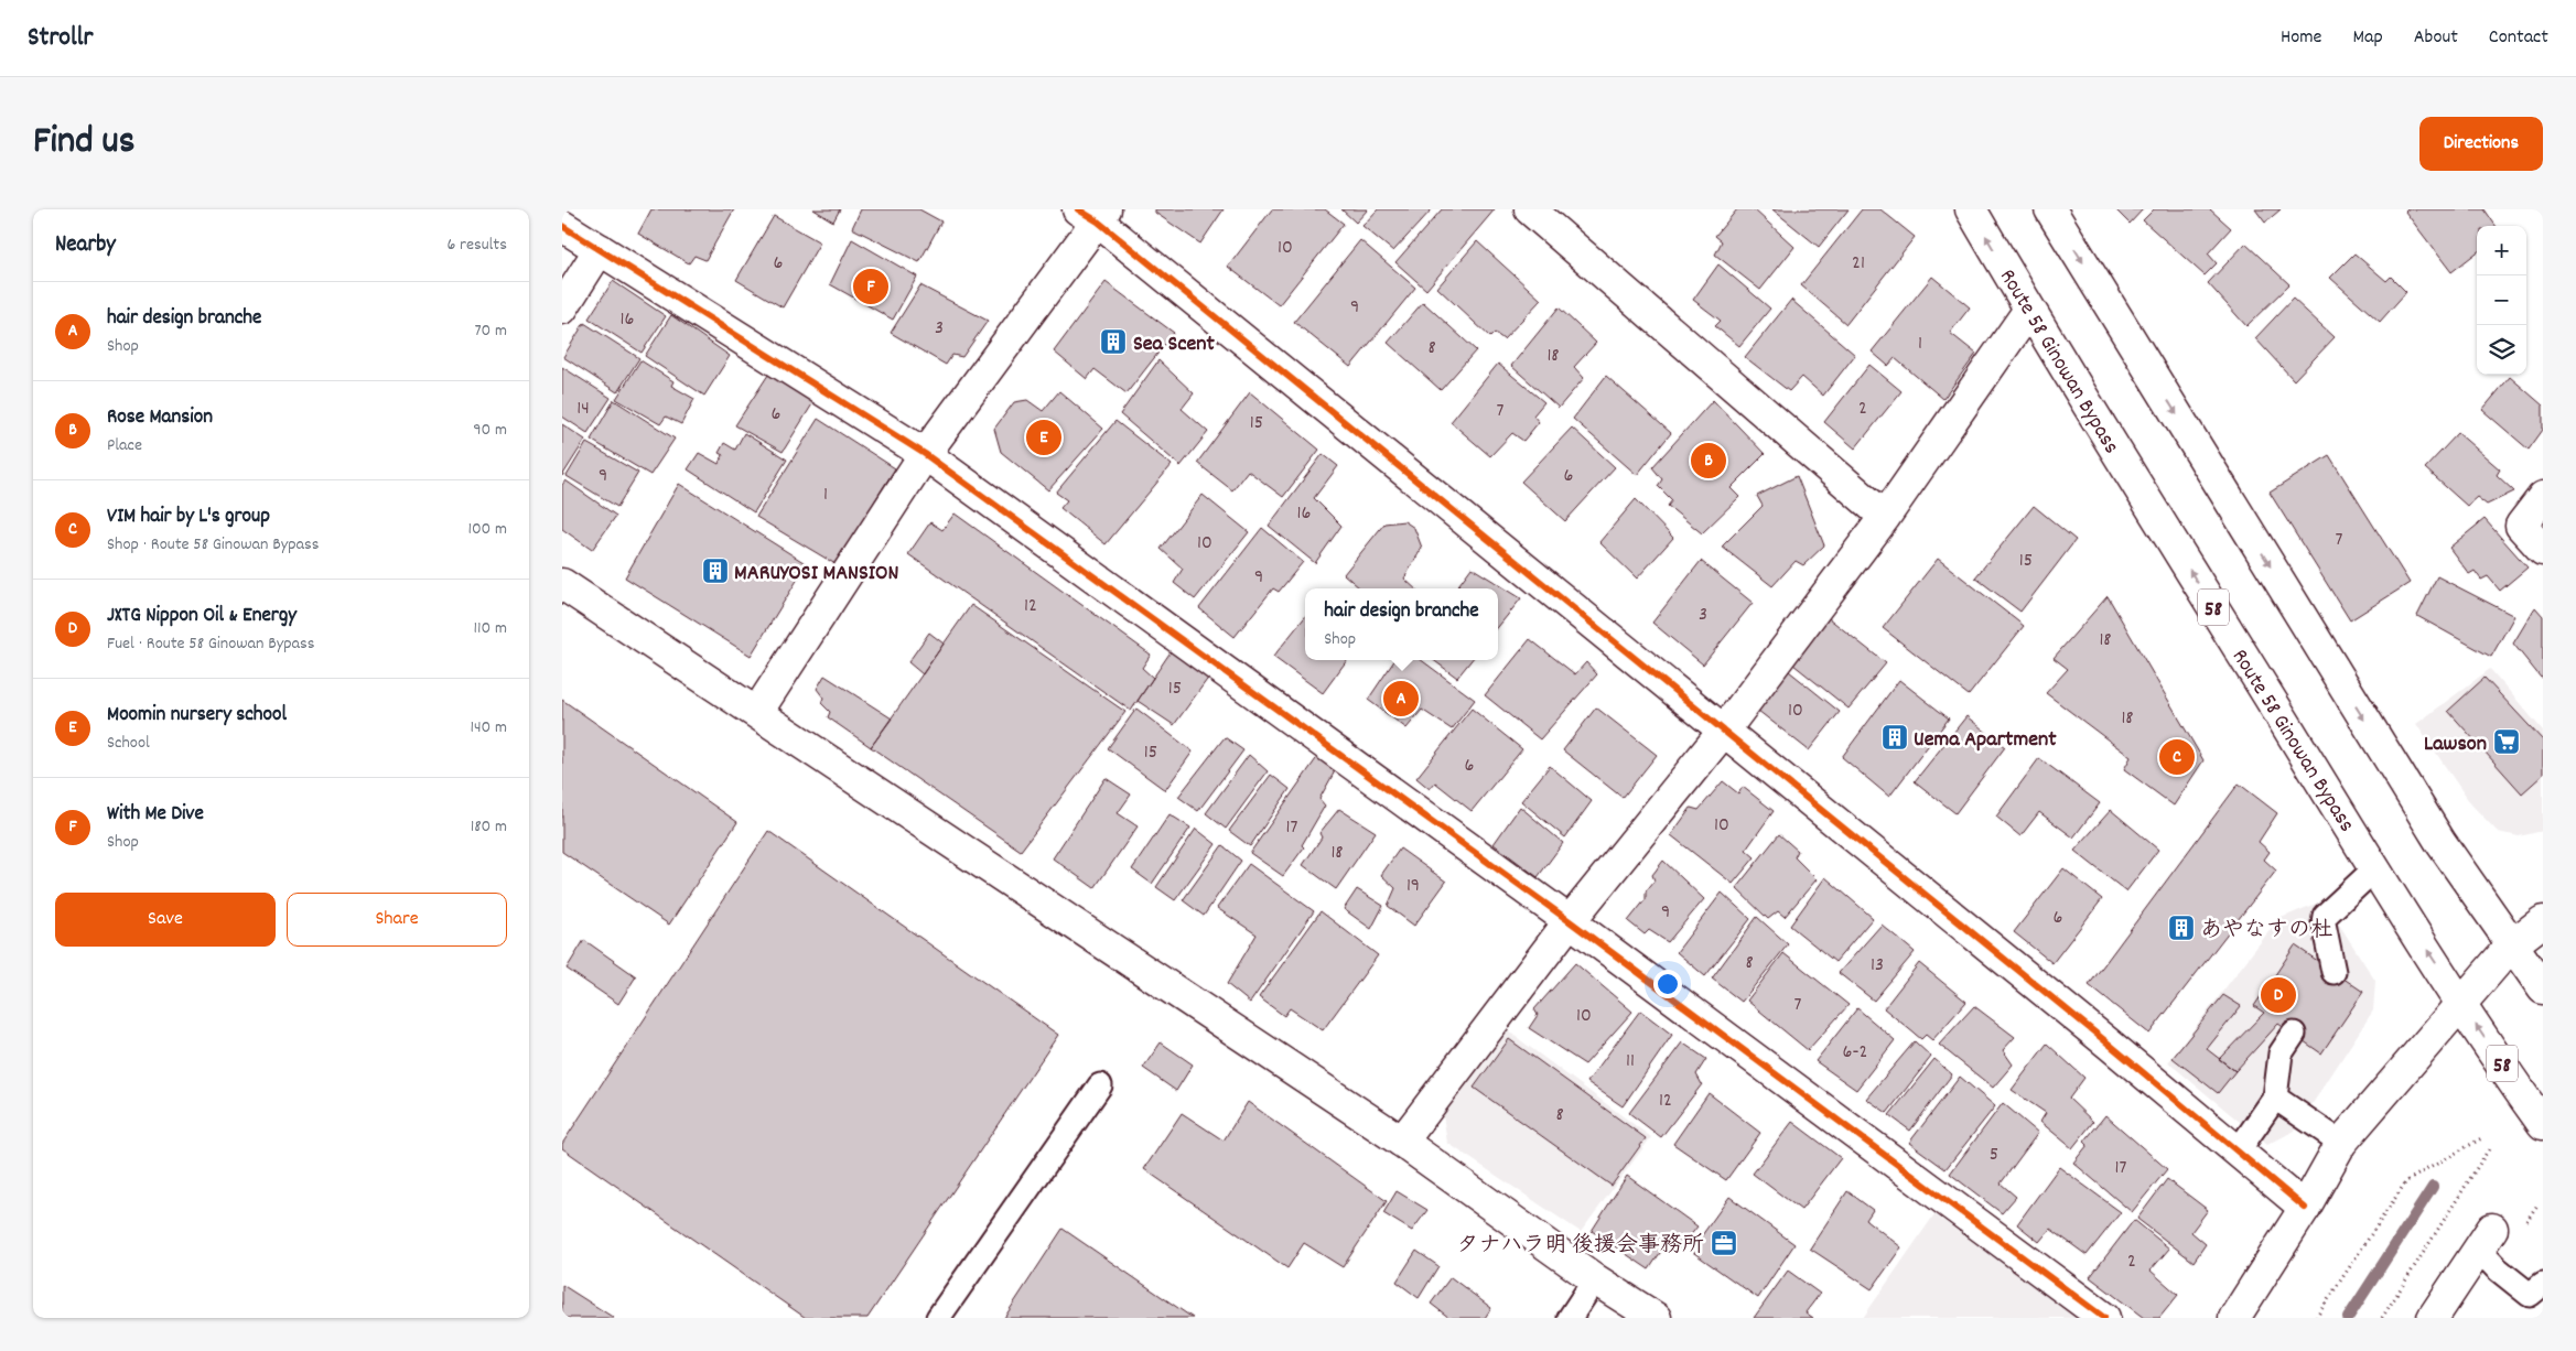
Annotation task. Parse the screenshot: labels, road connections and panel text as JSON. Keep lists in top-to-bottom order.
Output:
{
  "streets": {
    "main road": ["Route 58 Ginowan Bypass", "58"]
  },
  "places": {
    "building": [
      "Sea Scent",
      "MARUYOSI MANSION",
      "Uema Apartment",
      "あやなすの杜"
    ],
    "supermarket": ["Lawson"],
    "office": ["タナハラ明 後援会事務所"]
  },
  "house_numbers": [
    "10",
    "6",
    "21",
    "9",
    "16",
    "3",
    "1",
    "8",
    "18",
    "14",
    "2",
    "7",
    "6",
    "15",
    "9",
    "6",
    "1",
    "16",
    "7",
    "10",
    "15",
    "9",
    "12",
    "3",
    "18",
    "15",
    "10",
    "18",
    "15",
    "6",
    "10",
    "17",
    "18",
    "19",
    "9",
    "6",
    "8",
    "13",
    "7",
    "10",
    "6-2",
    "11",
    "12",
    "8",
    "5",
    "17",
    "2"
  ],
  "page": {
    "header": "Strollr",
    "nav": [
      "Home",
      "Map",
      "About",
      "Contact"
    ],
    "title": "Find us",
    "buttons": [
      "Directions",
      ["Save", "Share"]
    ],
    "heading": ["Nearby", "6 results"],
    "map_buttons": ["+", "−"],
    "pins": [
      "F",
      "E",
      "B",
      "A",
      "C",
      "D"
    ],
    "list": [
      {
        "mark": "A",
        "name": "hair design branche",
        "note": "Shop",
        "value": "70 m"
      },
      {
        "mark": "B",
        "name": "Rose Mansion",
        "note": "Place",
        "value": "90 m"
      },
      {
        "mark": "C",
        "name": "VIM hair by L's group",
        "note": "Shop · Route 58 Ginowan Bypass",
        "value": "100 m"
      },
      {
        "mark": "D",
        "name": "JXTG Nippon Oil & Energy",
        "note": "Fuel · Route 58 Ginowan Bypass",
        "value": "110 m"
      },
      {
        "mark": "E",
        "name": "Moomin nursery school",
        "note": "School",
        "value": "140 m"
      },
      {
        "mark": "F",
        "name": "With Me Dive",
        "note": "Shop",
        "value": "180 m"
      }
    ],
    "popup": ["hair design branche", "Shop"]
  }
}
